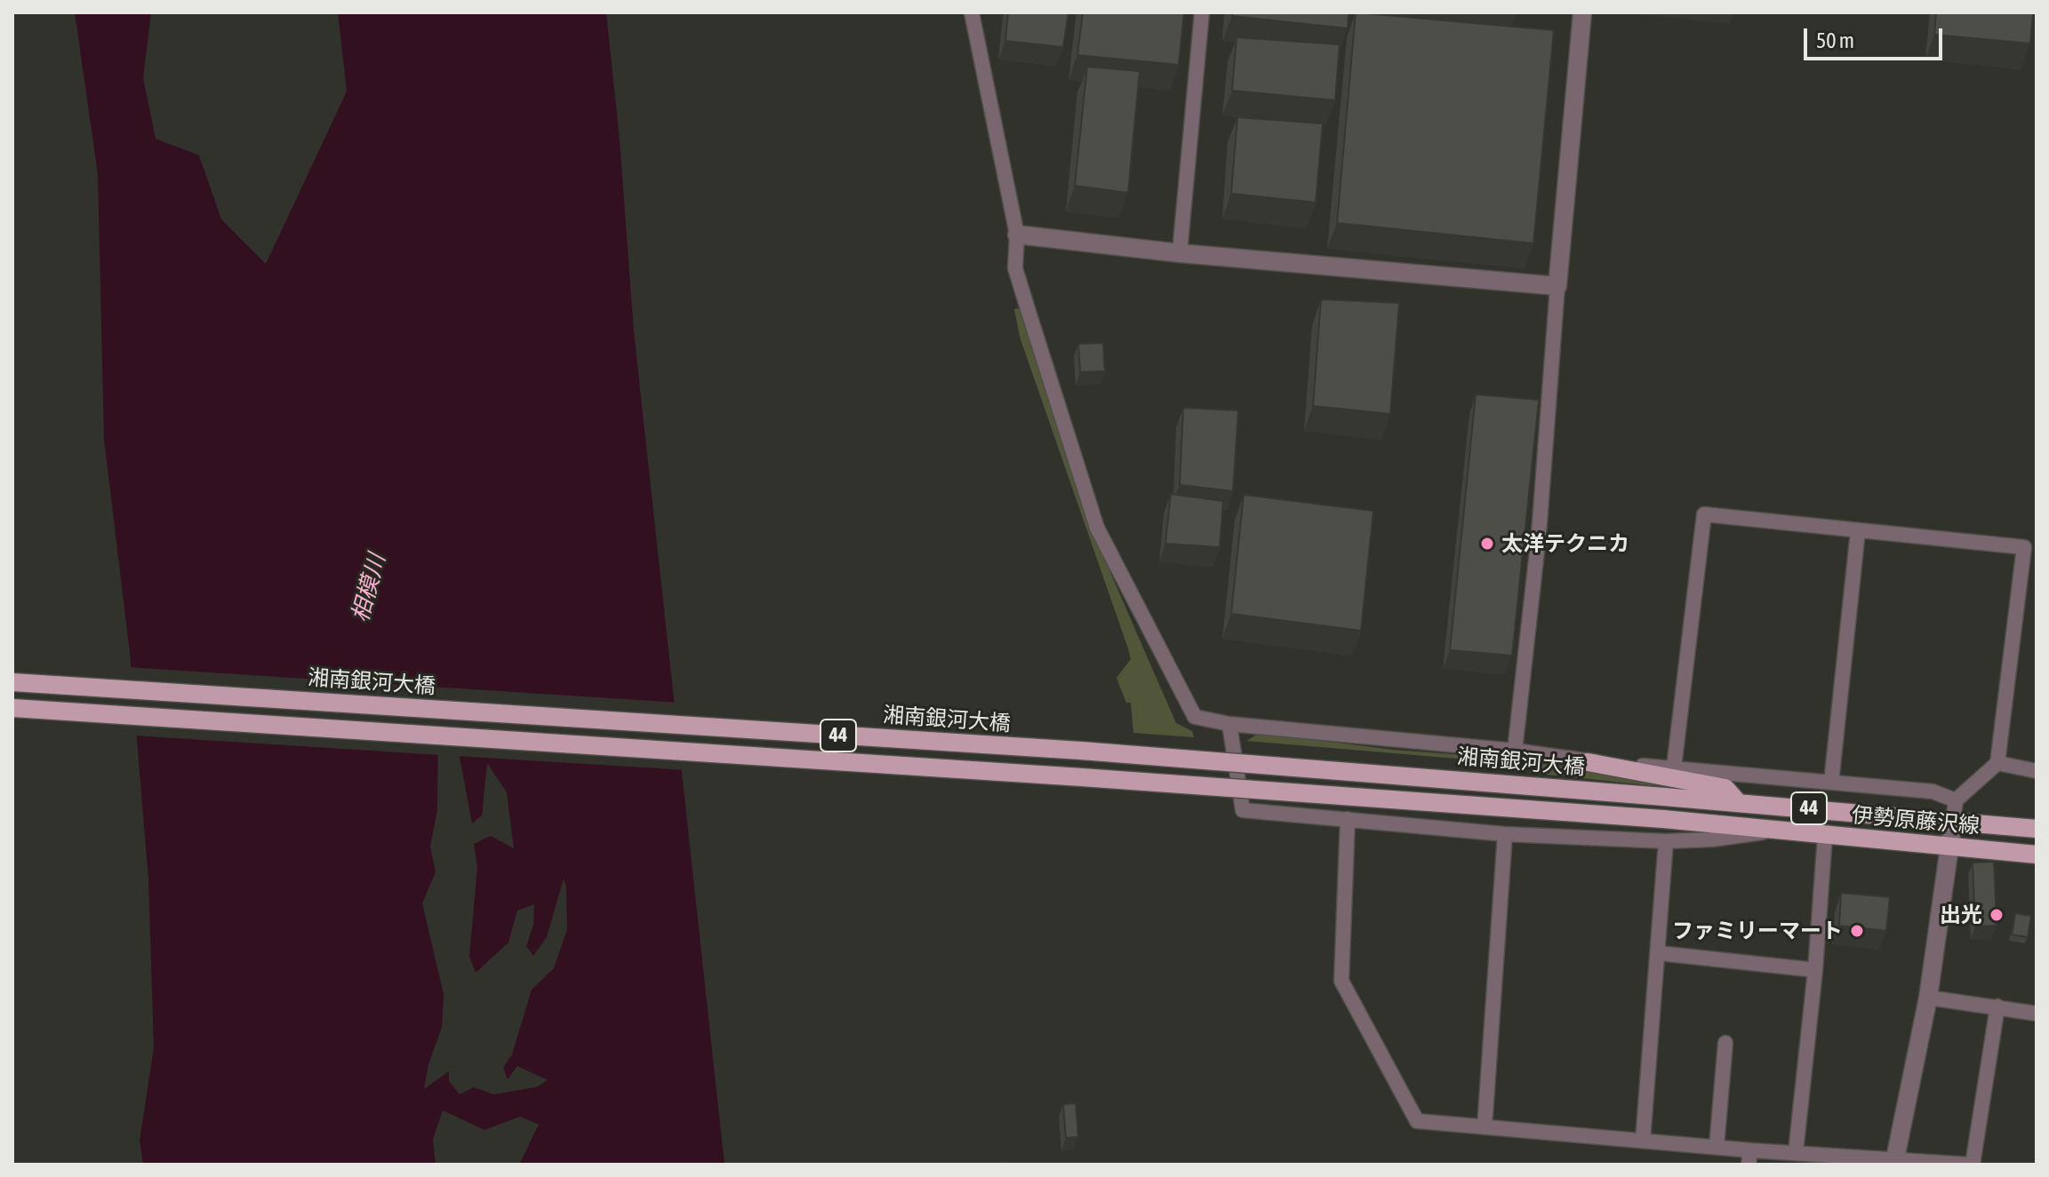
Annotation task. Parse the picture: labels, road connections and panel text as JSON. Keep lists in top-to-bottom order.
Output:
{
  "streets": {
    "main road": ["湘南銀河大橋", "44", "伊勢原藤沢線"]
  },
  "crossings": [
    ["湘南銀河大橋", "伊勢原藤沢線"]
  ],
  "water": ["相模川"],
  "places": ["太洋テクニカ", "出光", "ファミリーマート"],
  "scale_bar": "50 m"
}
